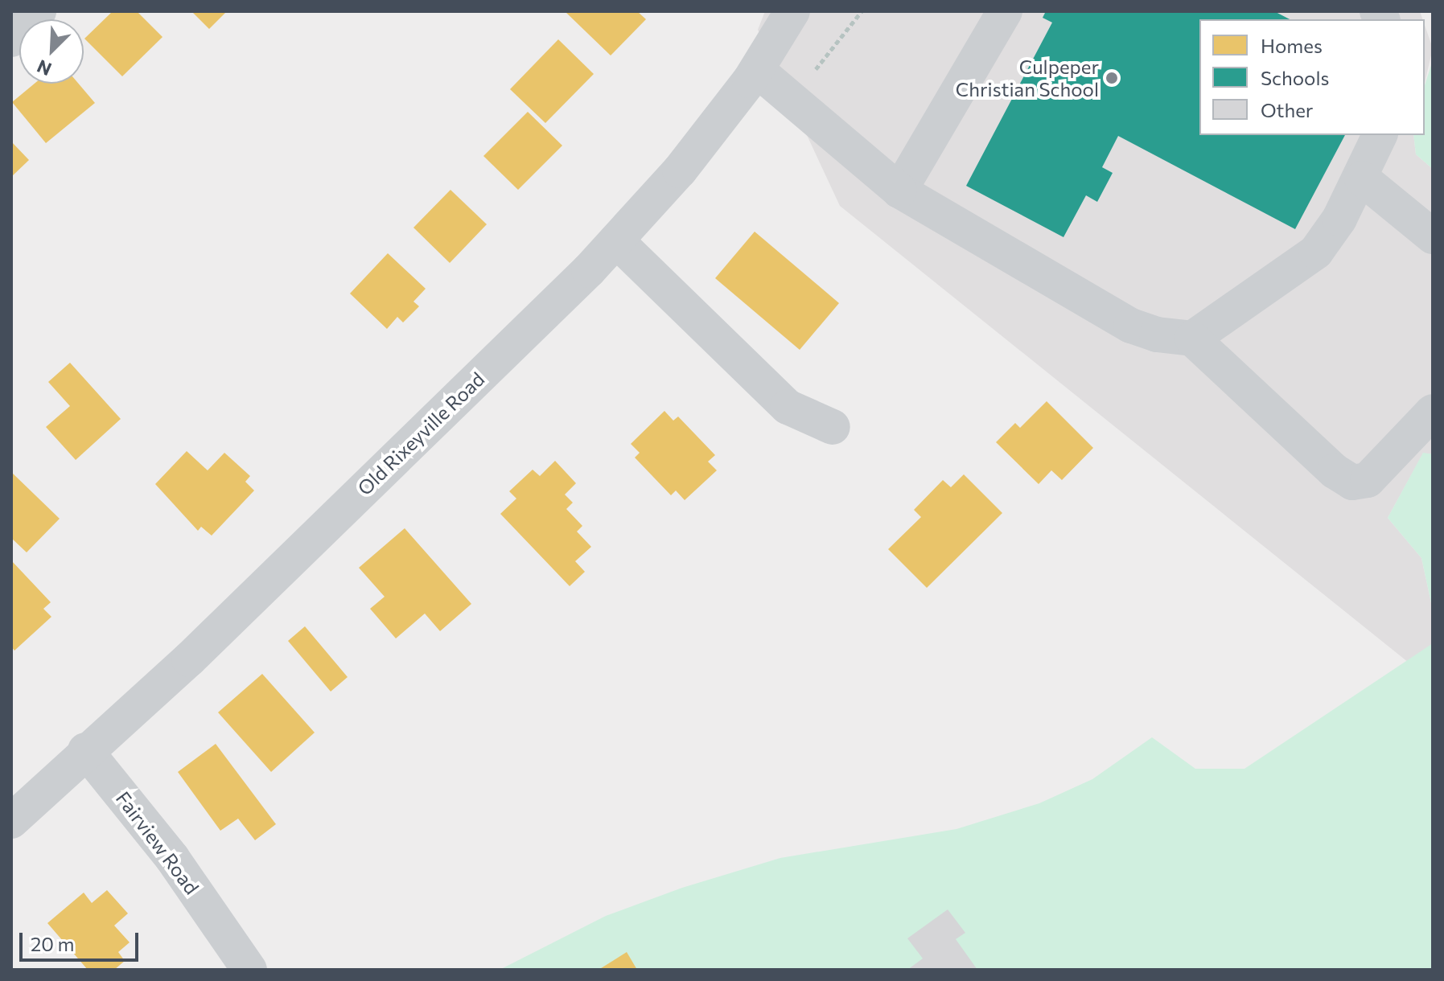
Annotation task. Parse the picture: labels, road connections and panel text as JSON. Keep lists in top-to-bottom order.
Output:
{
  "streets": {
    "street": ["Old Rixeyville Road", "Fairview Road"]
  },
  "crossings": [
    ["Old Rixeyville Road", "Fairview Road"]
  ],
  "places": ["Culpeper Christian School"],
  "legend": ["Homes", "Schools", "Other"],
  "scale_bar": "20 m",
  "north": "bottom left"
}
